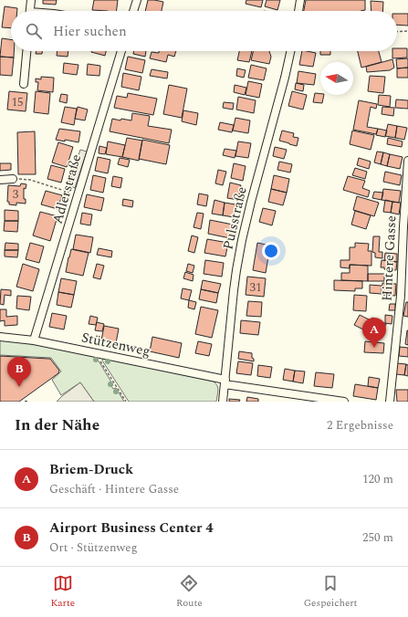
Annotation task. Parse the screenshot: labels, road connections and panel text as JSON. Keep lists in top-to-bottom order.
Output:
{
  "streets": {
    "street": [
      "Adlerstraße",
      "Pulsstraße",
      "Hintere Gasse",
      "Stützenweg"
    ]
  },
  "crossings": [
    ["Adlerstraße", "Stützenweg"],
    ["Pulsstraße", "Stützenweg"]
  ],
  "house_numbers": ["15", "3", "31"],
  "north": "left",
  "page": {
    "search": "Hier suchen",
    "pins": ["A", "B"],
    "heading": ["In der Nähe", "2 Ergebnisse"],
    "list": [
      {
        "mark": "A",
        "name": "Briem-Druck",
        "note": "Geschäft · Hintere Gasse",
        "value": "120 m"
      },
      {
        "mark": "B",
        "name": "Airport Business Center 4",
        "note": "Ort · Stützenweg",
        "value": "250 m"
      }
    ],
    "nav": ["Karte", "Route", "Gespeichert"]
  }
}
